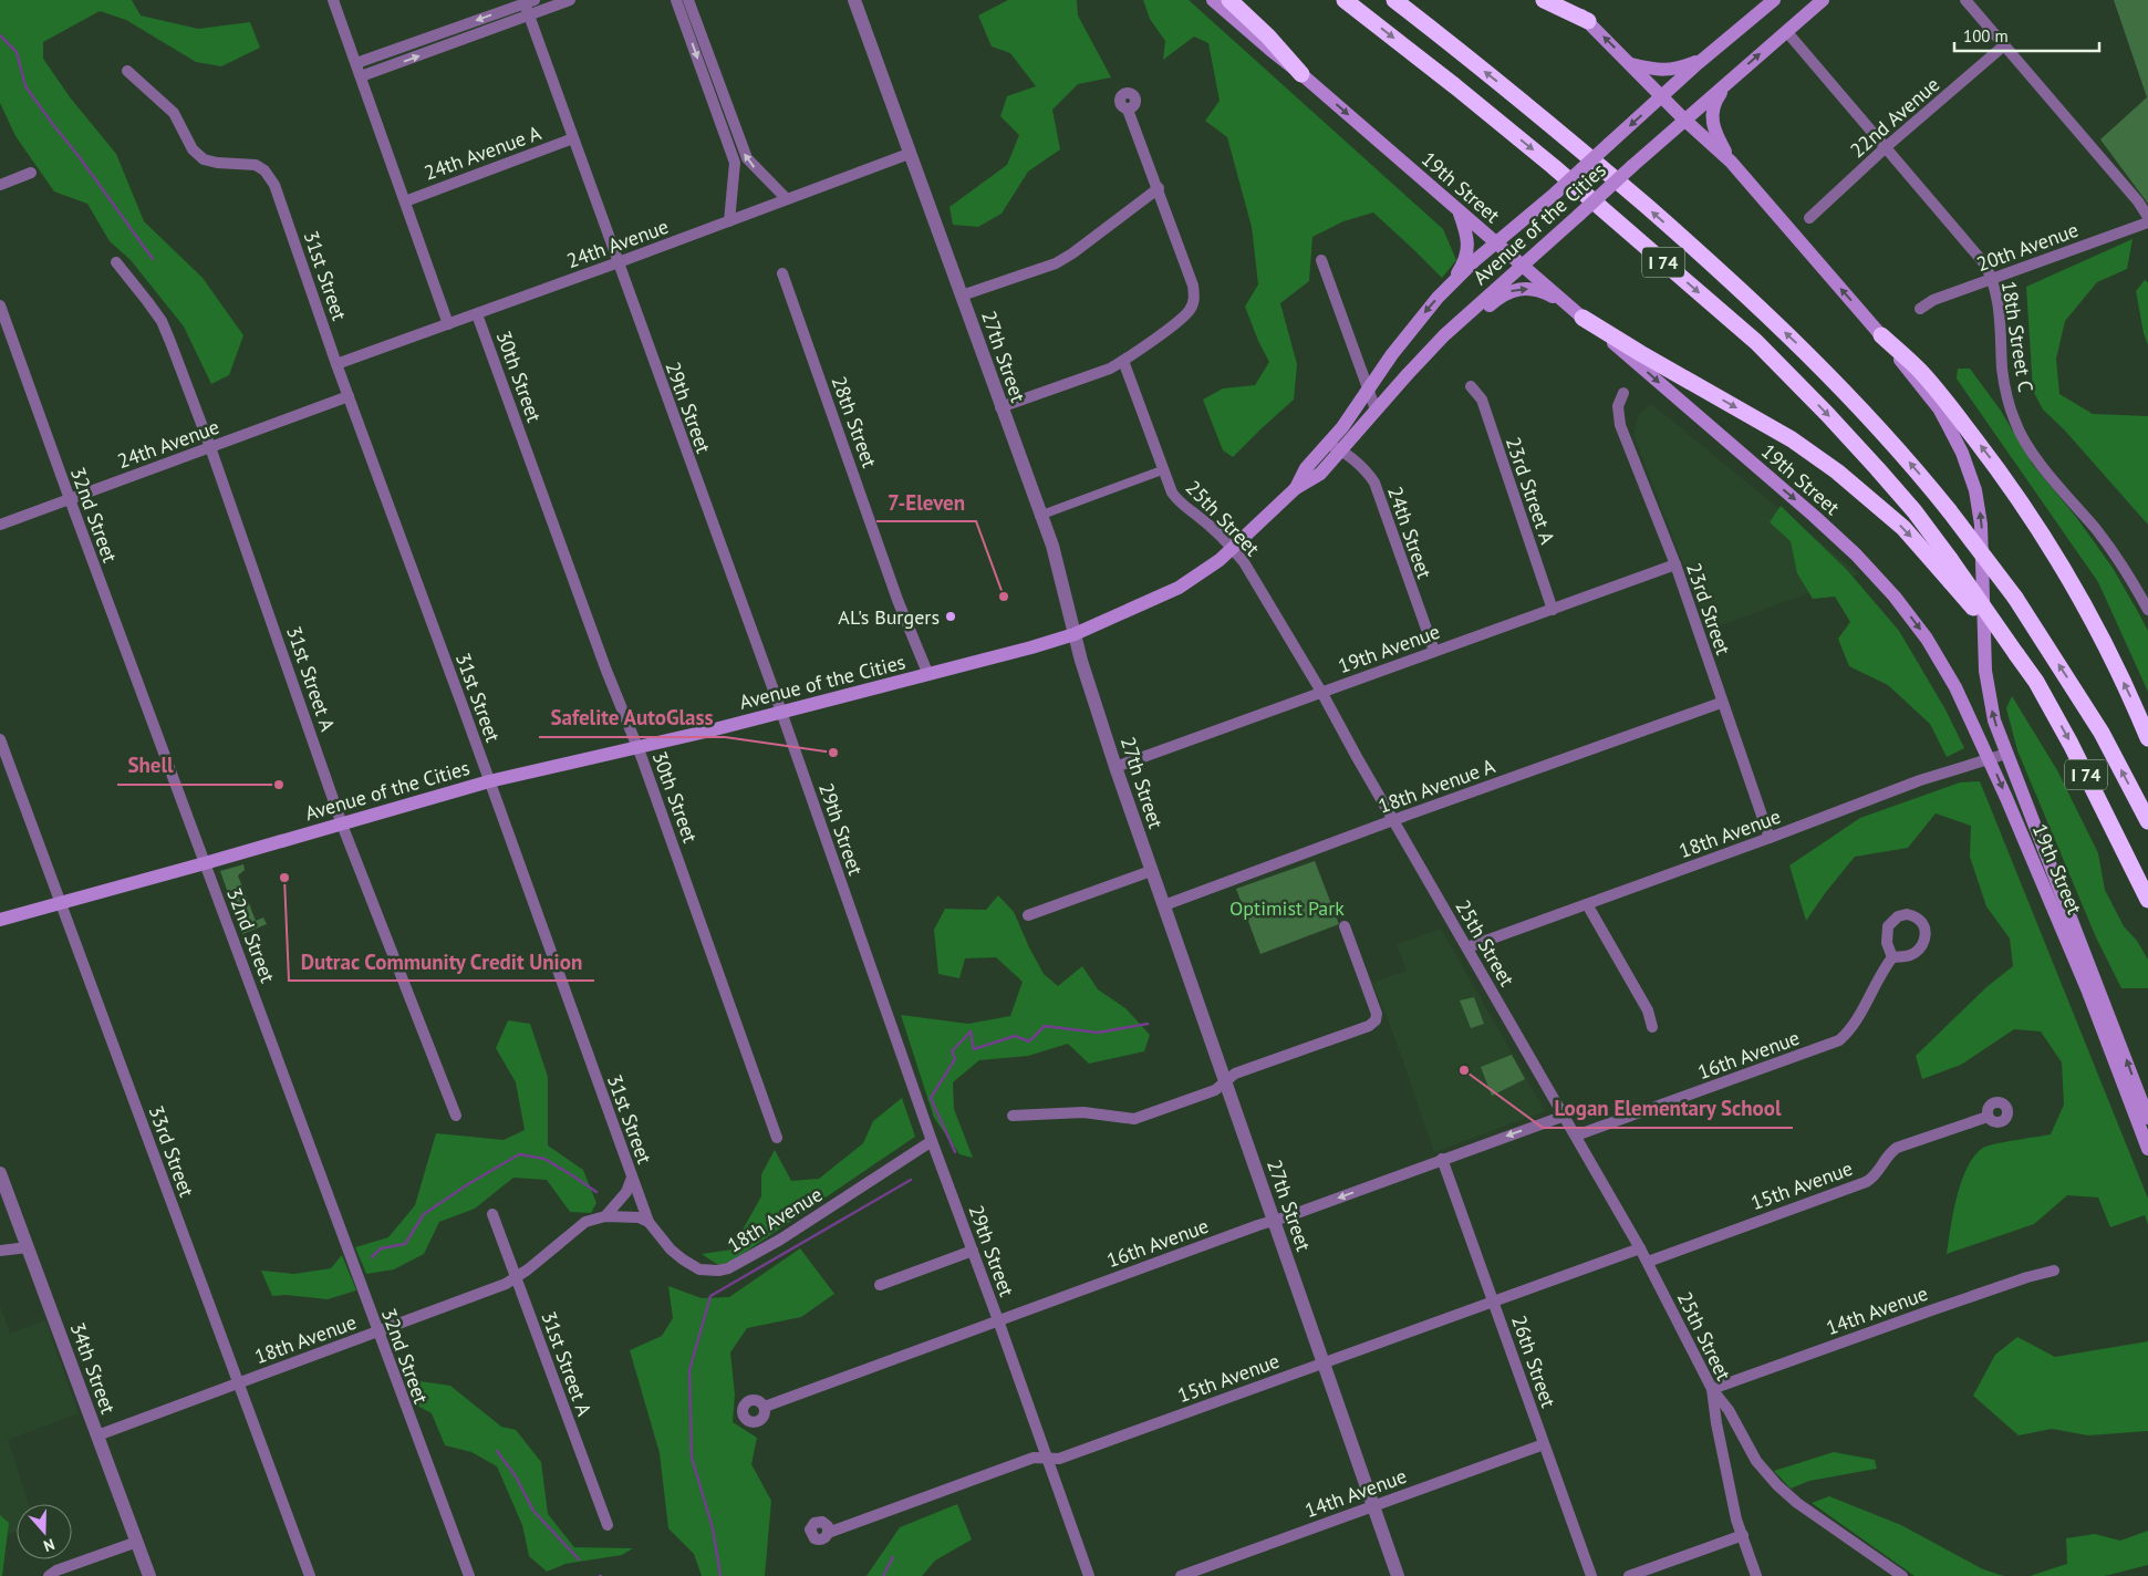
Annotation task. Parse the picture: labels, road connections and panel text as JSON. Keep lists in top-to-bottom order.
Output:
{
  "streets": {
    "highway": ["I 74"],
    "main road": ["19th Street", "Avenue of the Cities"],
    "street": [
      "22nd Avenue",
      "24th Avenue A",
      "24th Avenue",
      "20th Avenue",
      "31st Street",
      "18th Street C",
      "27th Street",
      "30th Street",
      "29th Street",
      "28th Street",
      "23rd Street A",
      "32nd Street",
      "25th Street",
      "24th Street",
      "23rd Street",
      "19th Avenue",
      "31st Street A",
      "18th Avenue A",
      "18th Avenue",
      "16th Avenue",
      "33rd Street",
      "15th Avenue",
      "14th Avenue",
      "26th Street",
      "34th Street"
    ]
  },
  "crossings": [
    ["22nd Avenue", "18th Street C"],
    ["24th Avenue A", "29th Street"],
    ["19th Street", "Avenue of the Cities"],
    ["19th Street", "18th Avenue"],
    ["Avenue of the Cities", "31st Street"],
    ["Avenue of the Cities", "18th Street C"],
    ["Avenue of the Cities", "27th Street"],
    ["Avenue of the Cities", "30th Street"],
    ["Avenue of the Cities", "29th Street"],
    ["Avenue of the Cities", "28th Street"],
    ["Avenue of the Cities", "32nd Street"],
    ["Avenue of the Cities", "25th Street"],
    ["Avenue of the Cities", "24th Street"],
    ["Avenue of the Cities", "31st Street A"],
    ["Avenue of the Cities", "33rd Street"],
    ["24th Avenue", "31st Street"],
    ["24th Avenue", "27th Street"],
    ["24th Avenue", "30th Street"],
    ["24th Avenue", "29th Street"],
    ["24th Avenue", "32nd Street"],
    ["24th Avenue", "31st Street A"],
    ["20th Avenue", "18th Street C"],
    ["31st Street", "18th Avenue"],
    ["27th Street", "19th Avenue"],
    ["27th Street", "18th Avenue A"],
    ["27th Street", "16th Avenue"],
    ["27th Street", "15th Avenue"],
    ["27th Street", "14th Avenue"],
    ["29th Street", "18th Avenue"],
    ["29th Street", "16th Avenue"],
    ["29th Street", "15th Avenue"],
    ["23rd Street A", "19th Avenue"],
    ["32nd Street", "18th Avenue"],
    ["25th Street", "19th Avenue"],
    ["25th Street", "18th Avenue A"],
    ["25th Street", "18th Avenue"],
    ["25th Street", "16th Avenue"],
    ["25th Street", "15th Avenue"],
    ["25th Street", "14th Avenue"],
    ["24th Street", "19th Avenue"],
    ["23rd Street", "19th Avenue"],
    ["23rd Street", "18th Avenue A"],
    ["23rd Street", "18th Avenue"],
    ["31st Street A", "18th Avenue"],
    ["18th Avenue", "33rd Street"],
    ["18th Avenue", "34th Street"],
    ["16th Avenue", "26th Street"],
    ["15th Avenue", "26th Street"],
    ["14th Avenue", "26th Street"]
  ],
  "parks": ["Optimist Park"],
  "places": [
    "7-Eleven",
    "AL's Burgers",
    "Safelite AutoGlass",
    "Shell",
    "Dutrac Community Credit Union",
    "Logan Elementary School"
  ],
  "scale_bar": "100 m",
  "north": "bottom"
}
